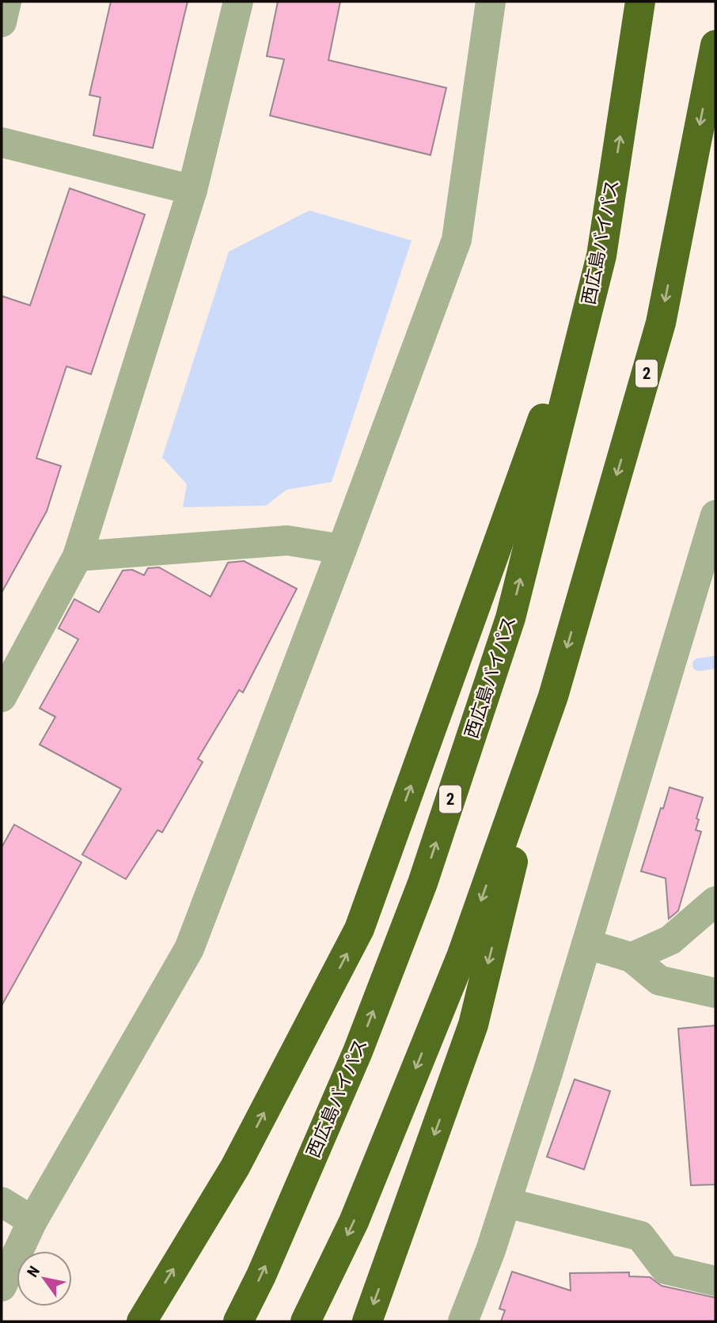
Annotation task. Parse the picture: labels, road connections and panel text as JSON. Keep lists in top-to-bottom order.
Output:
{
  "streets": {
    "highway": ["西広島バイパス", "2"]
  },
  "north": "top left"
}
